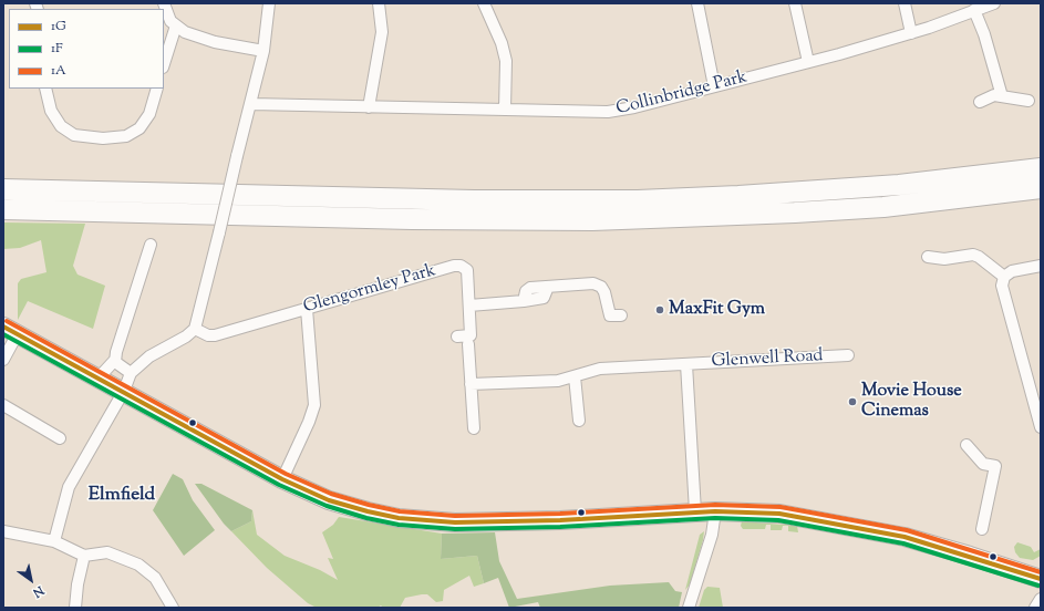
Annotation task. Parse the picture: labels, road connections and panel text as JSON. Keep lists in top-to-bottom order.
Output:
{
  "streets": {
    "street": ["Collinbridge Park", "Glengormley Park", "Glenwell Road"]
  },
  "districts": ["Elmfield"],
  "places": ["MaxFit Gym", "Movie House Cinemas"],
  "lines": ["transit line 1A", "transit line 1G", "transit line 1F"],
  "legend": ["1G", "1F", "1A"],
  "north": "bottom right"
}
